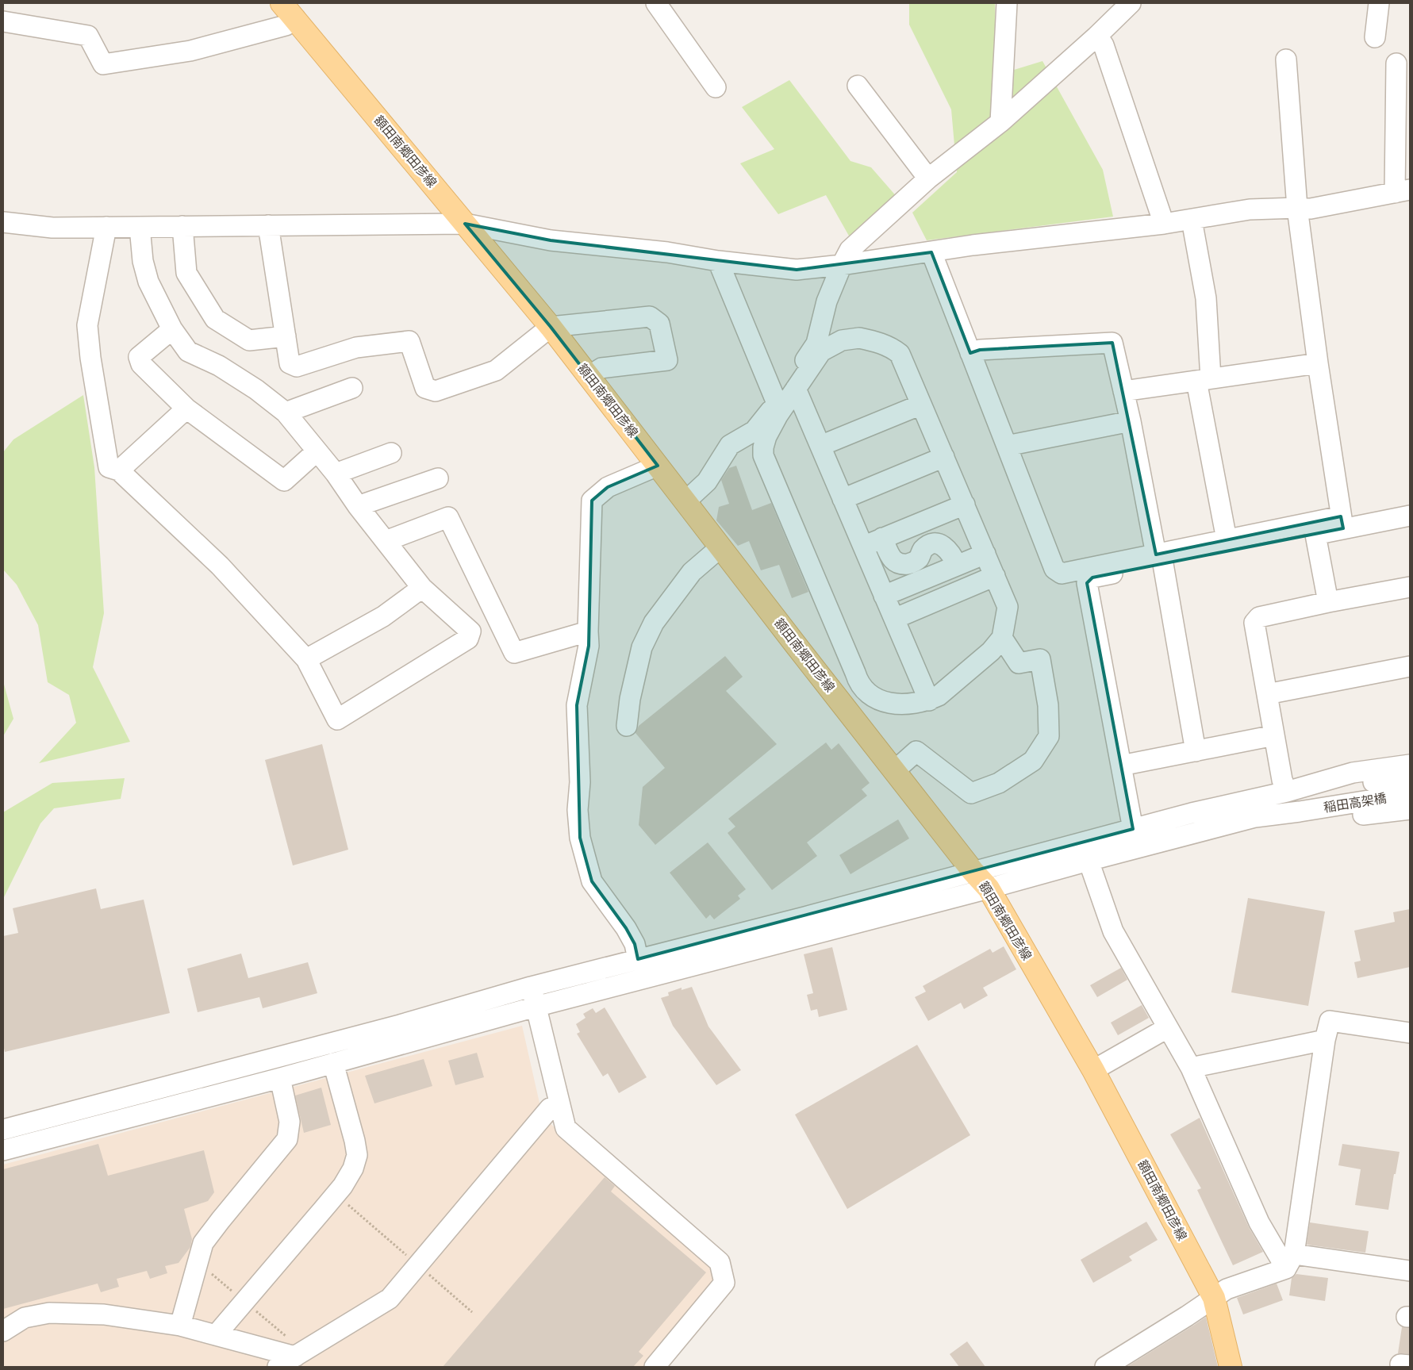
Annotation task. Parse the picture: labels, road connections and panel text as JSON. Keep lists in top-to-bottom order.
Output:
{
  "streets": {
    "main road": ["額田南郷田彦線"],
    "street": ["稲田高架橋"]
  }
}
